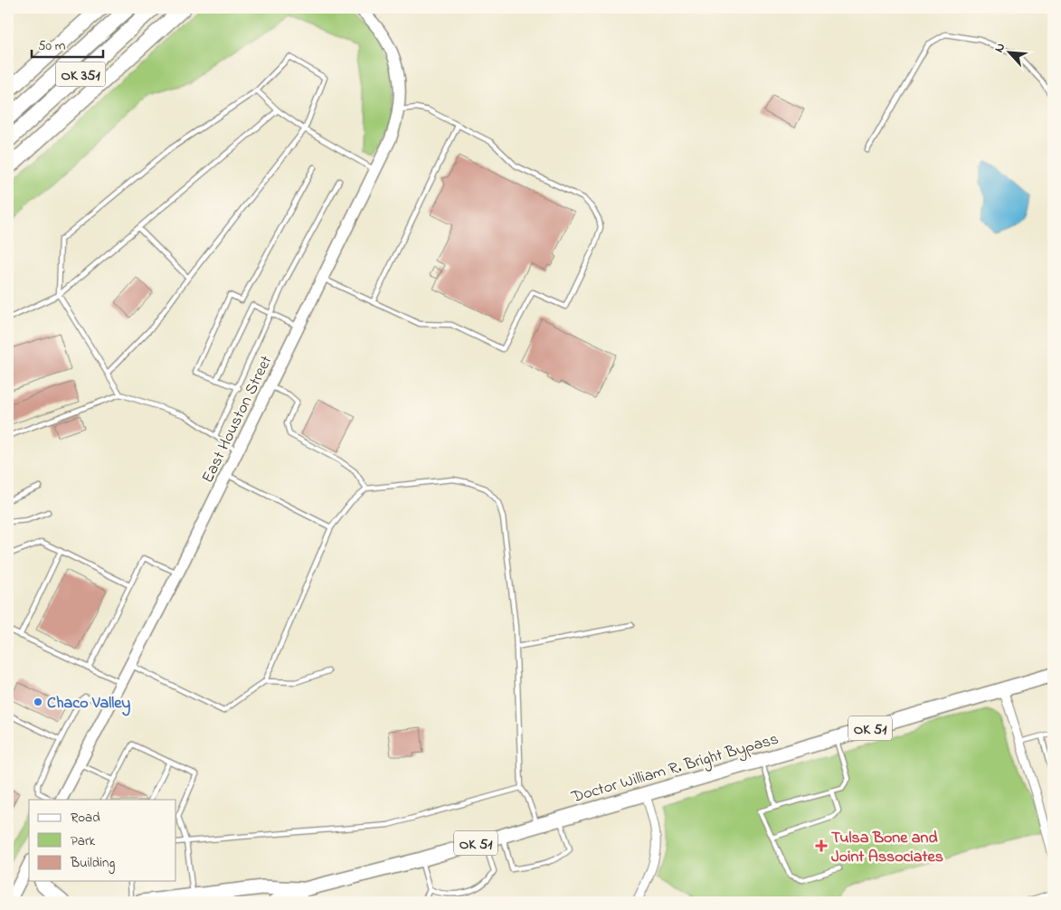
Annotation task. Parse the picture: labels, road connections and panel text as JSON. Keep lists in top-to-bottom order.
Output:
{
  "streets": {
    "highway": ["OK 351"],
    "main road": ["OK 51", "Doctor William R. Bright Bypass"],
    "street": ["East Houston Street"]
  },
  "places": {
    "other": ["Chaco Valley"],
    "health": ["Tulsa Bone and Joint Associates"]
  },
  "legend": ["Road", "Park", "Building"],
  "scale_bar": "50 m",
  "north": "top left"
}
